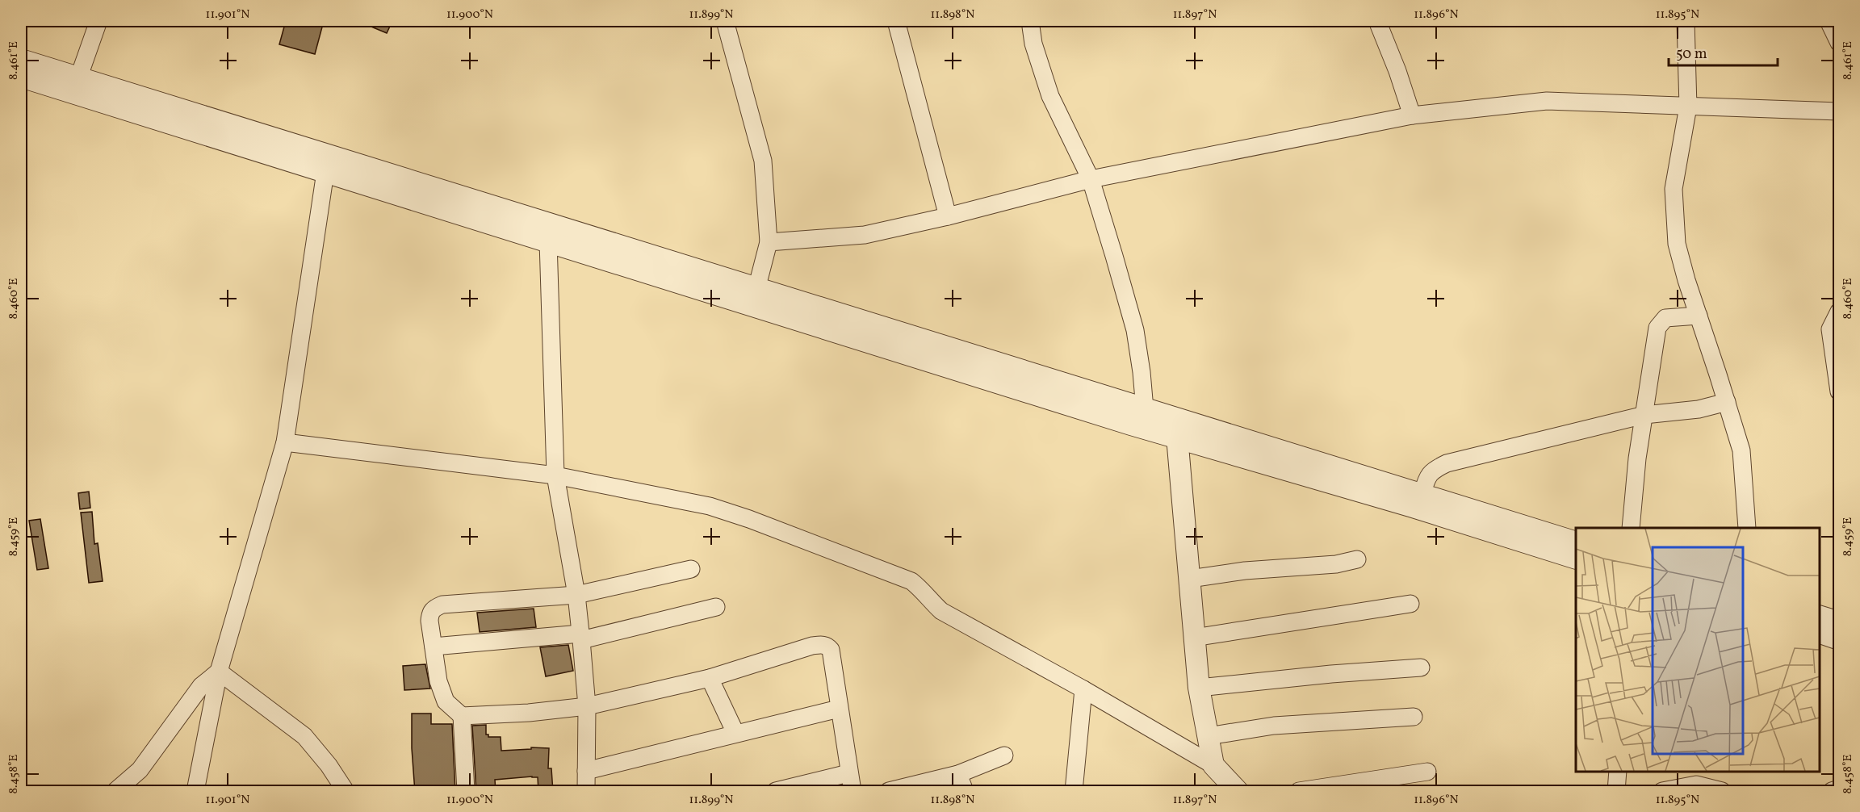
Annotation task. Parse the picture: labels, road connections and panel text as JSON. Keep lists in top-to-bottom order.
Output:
{
  "scale_bar": "50 m",
  "coordinates": [
    "11.901°N",
    "11.900°N",
    "11.899°N",
    "11.898°N",
    "11.897°N",
    "11.896°N",
    "11.895°N",
    "8.461°E",
    "8.460°E",
    "8.459°E",
    "8.458°E"
  ]
}
